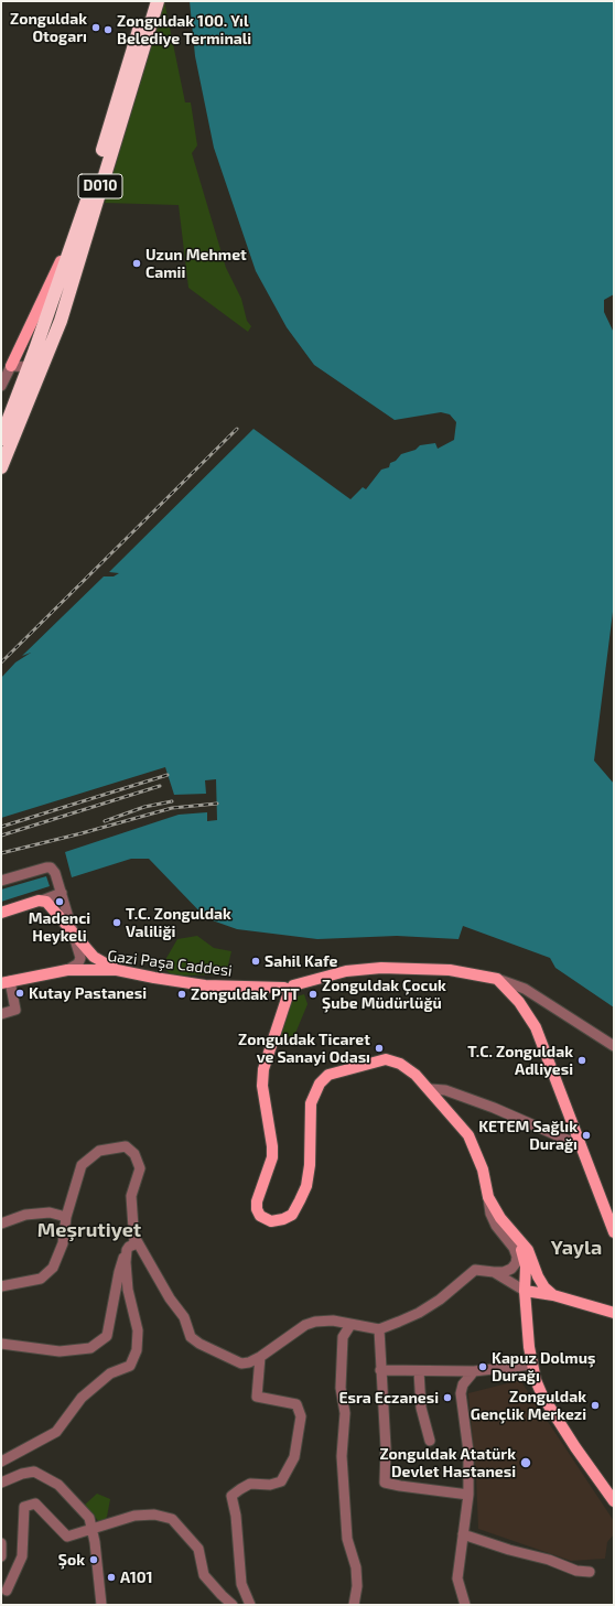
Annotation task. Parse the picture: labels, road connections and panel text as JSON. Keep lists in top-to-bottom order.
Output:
{
  "streets": {
    "highway": ["D010"],
    "main road": ["Gazi Paşa Caddesi"]
  },
  "districts": ["Meşrutiyet", "Yayla"],
  "places": [
    "Zonguldak Otogarı",
    "Zonguldak 100. Yıl Belediye Terminali",
    "Uzun Mehmet Camii",
    "Madenci Heykeli",
    "T.C. Zonguldak Valiliği",
    "Sahil Kafe",
    "Kutay Pastanesi",
    "Zonguldak PTT",
    "Zonguldak Çocuk Şube Müdürlüğü",
    "Zonguldak Ticaret ve Sanayi Odası",
    "T.C. Zonguldak Adliyesi",
    "KETEM Sağlık Durağı",
    "Kapuz Dolmuş Durağı",
    "Esra Eczanesi",
    "Zonguldak Gençlik Merkezi",
    "Zonguldak Atatürk Devlet Hastanesi",
    "Şok",
    "A101"
  ]
}
